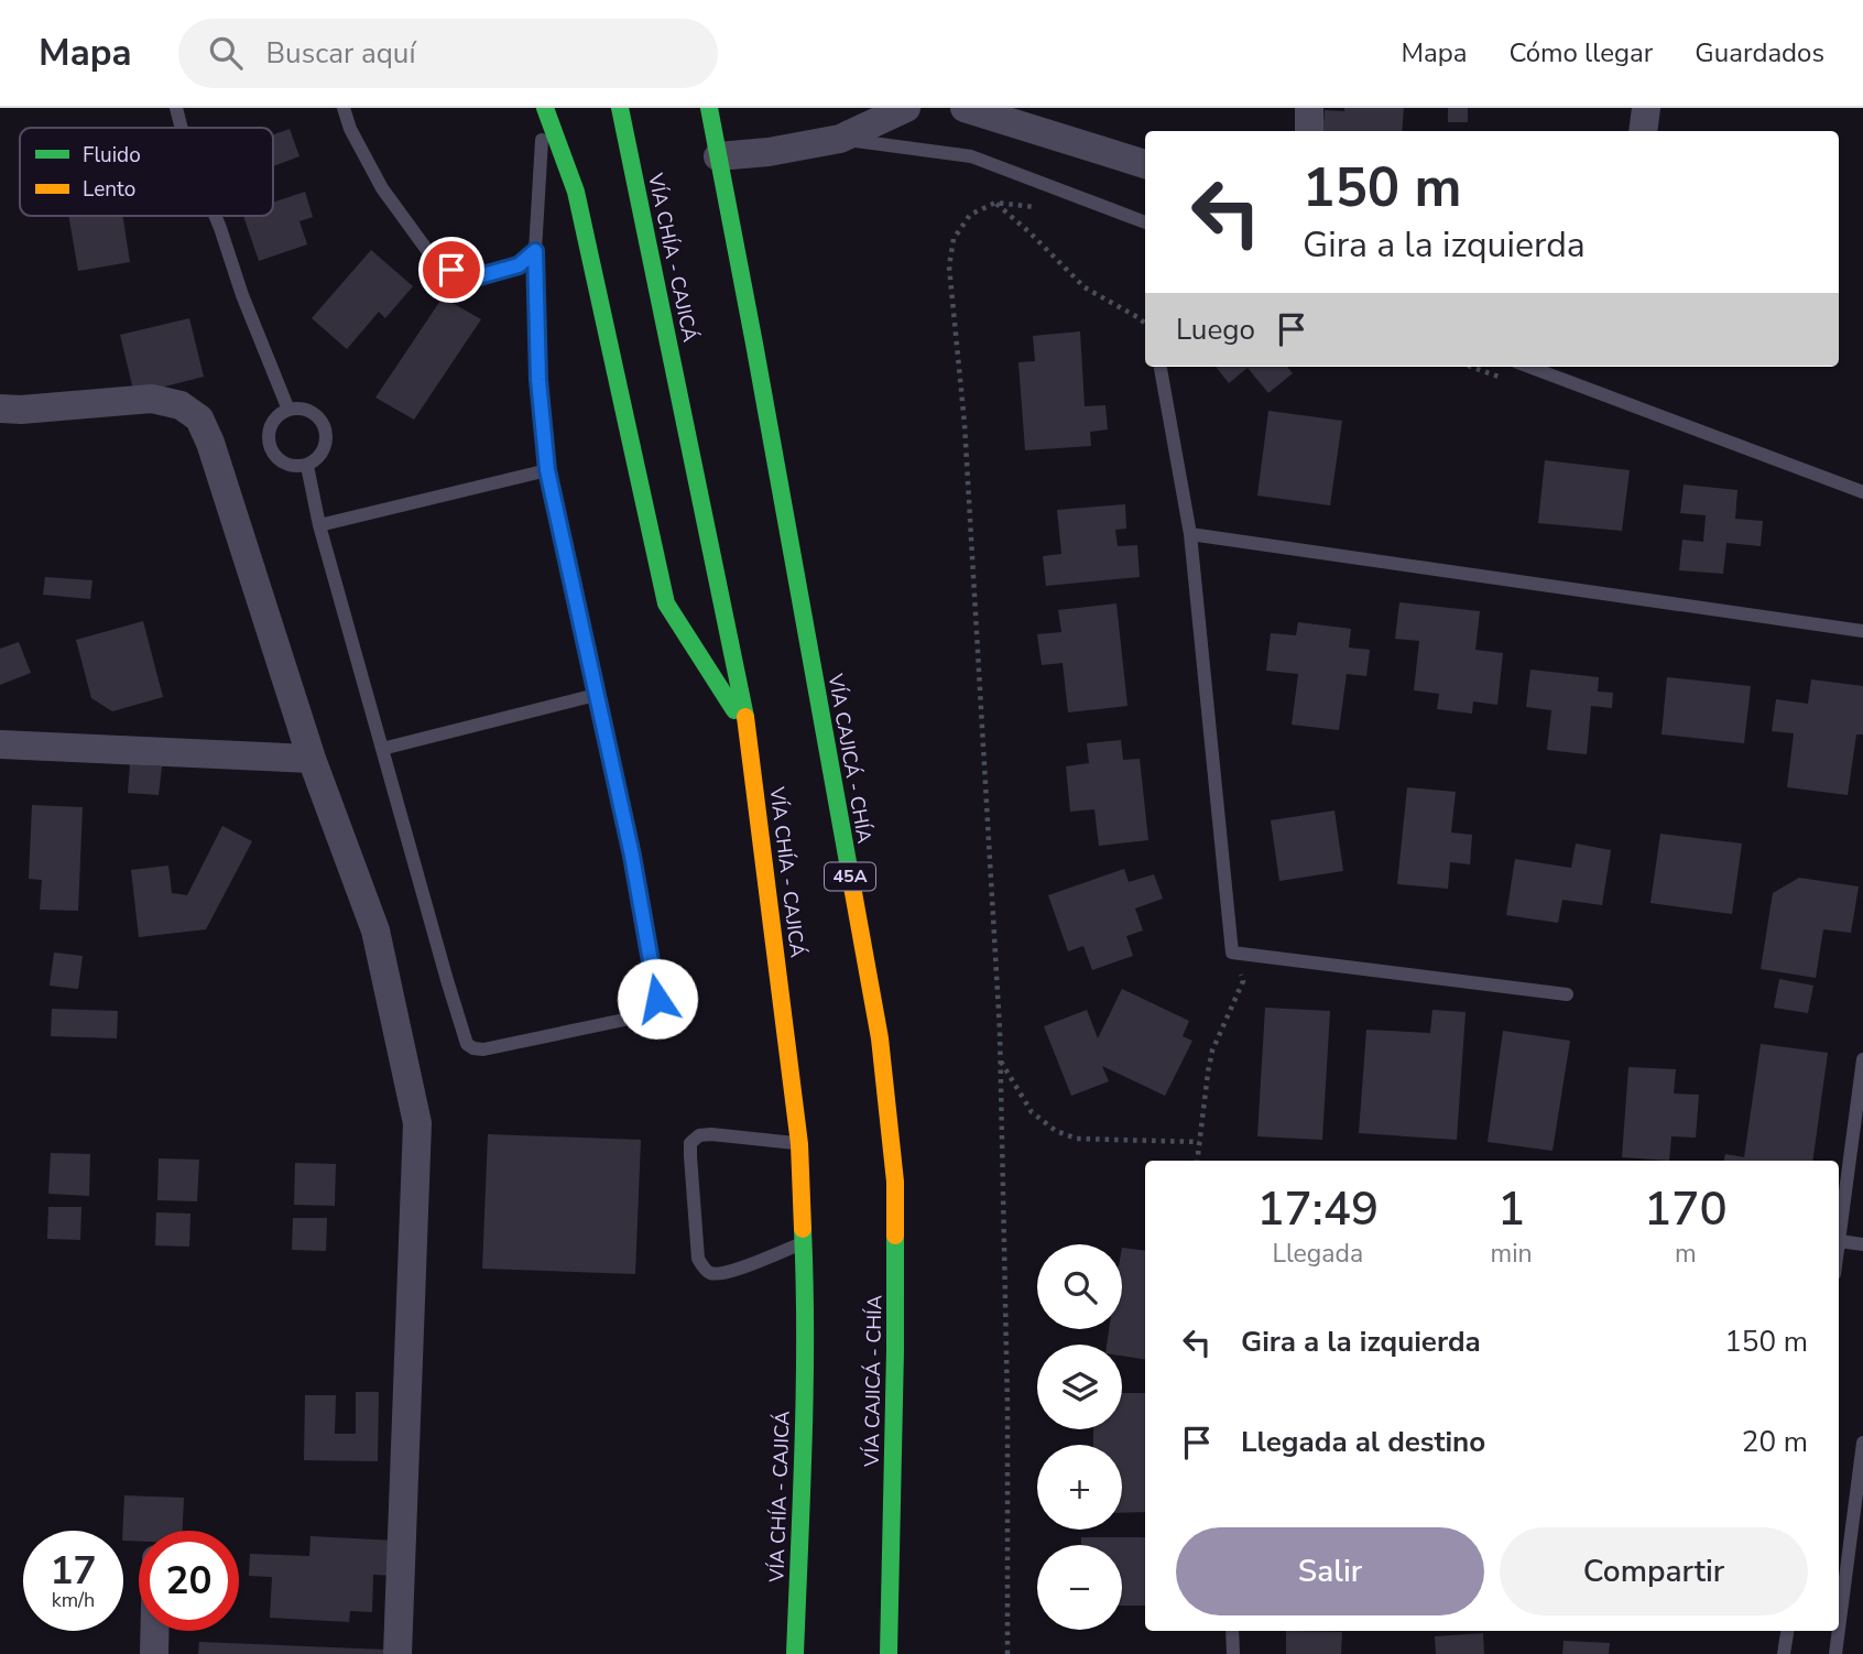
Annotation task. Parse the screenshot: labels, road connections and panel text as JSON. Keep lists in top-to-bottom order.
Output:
{
  "streets": {
    "highway": ["VÍA CHÍA - CAJICÁ", "VÍA CAJICÁ - CHÍA", "45A"]
  },
  "legend": ["Fluido", "Lento"],
  "page": {
    "header": "Mapa",
    "search": "Buscar aquí",
    "nav": ["Mapa", "Cómo llegar", "Guardados"],
    "turn": ["150 m", "Gira a la izquierda"],
    "then": "Luego",
    "eta": [
      "17:49",
      "Llegada",
      "1",
      "min",
      "170",
      "m"
    ],
    "map_buttons": ["+", "−"],
    "list": [
      {
        "name": "Gira a la izquierda",
        "value": "150 m"
      },
      {
        "name": "Llegada al destino",
        "value": "20 m"
      }
    ],
    "buttons": ["Salir", "Compartir"],
    "speed": "17 km/h",
    "limit": "20"
  }
}
